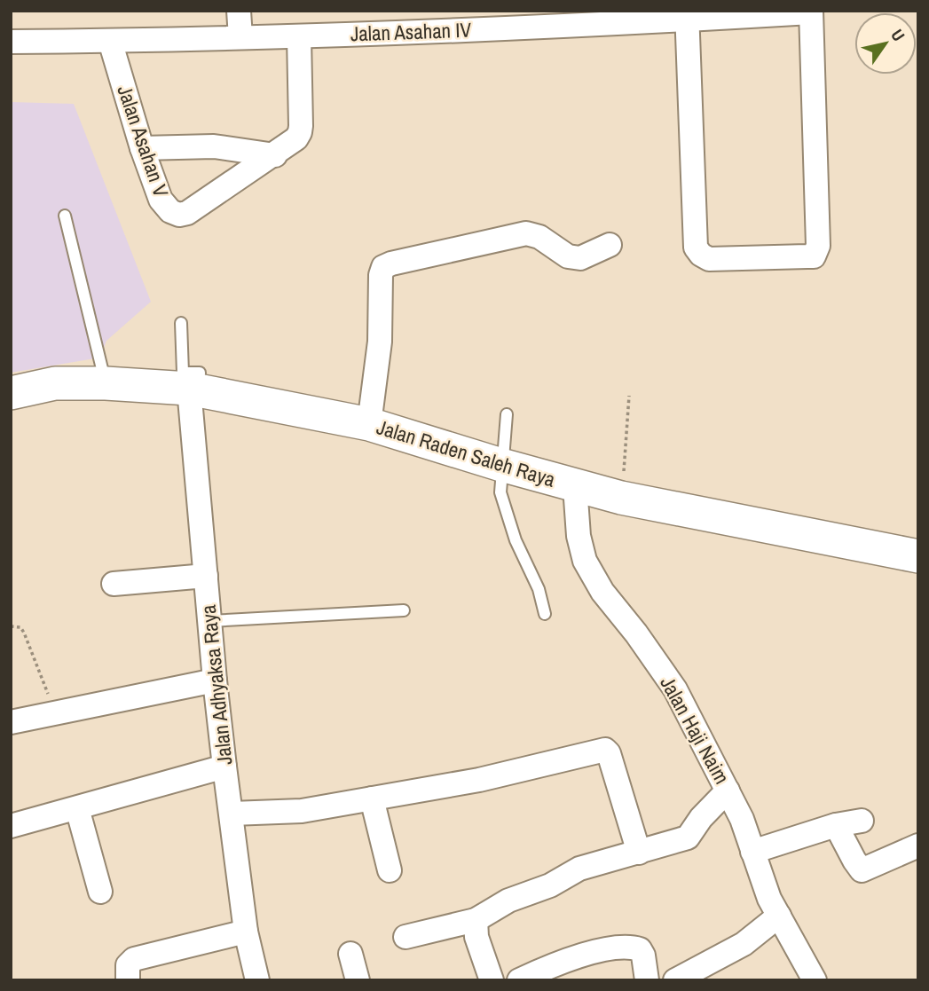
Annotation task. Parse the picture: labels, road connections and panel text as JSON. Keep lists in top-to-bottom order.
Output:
{
  "streets": {
    "main road": ["Jalan Raden Saleh Raya"],
    "street": [
      "Jalan Asahan IV",
      "Jalan Asahan V",
      "Jalan Adhyaksa Raya",
      "Jalan Haji Naim"
    ]
  },
  "crossings": [
    ["Jalan Asahan IV", "Jalan Asahan V"],
    ["Jalan Raden Saleh Raya", "Jalan Adhyaksa Raya"],
    ["Jalan Raden Saleh Raya", "Jalan Haji Naim"]
  ],
  "north": "top right"
}
